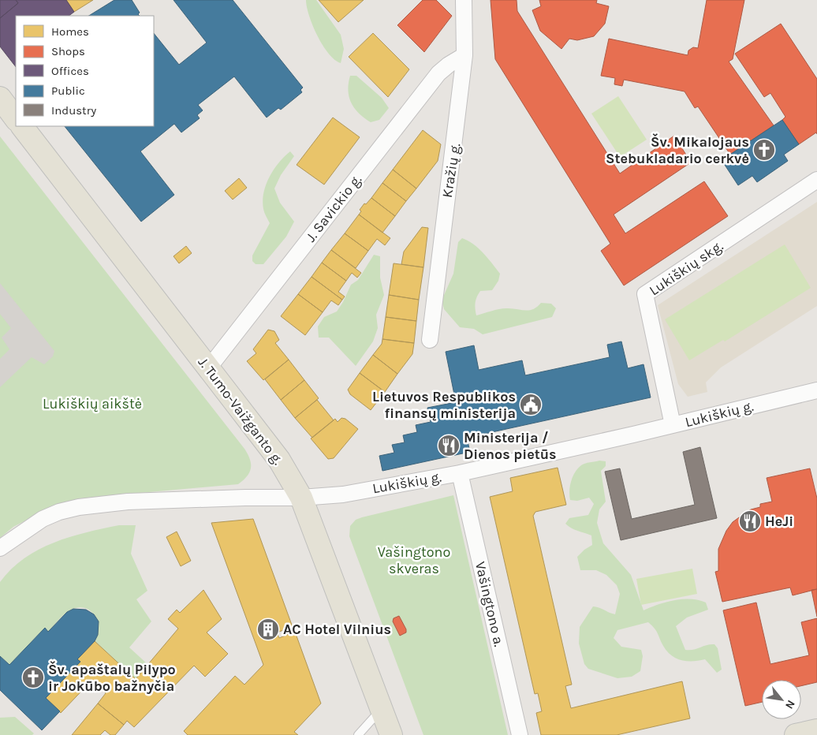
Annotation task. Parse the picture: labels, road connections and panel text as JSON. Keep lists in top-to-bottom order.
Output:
{
  "streets": {
    "main road": ["J. Tumo-Vaižganto g."],
    "street": [
      "Kražių g.",
      "J. Savickio g.",
      "Lukiškių skg.",
      "Lukiškių g.",
      "Vašingtono a."
    ]
  },
  "crossings": [
    ["Kražių g.", "J. Savickio g."],
    ["J. Savickio g.", "J. Tumo-Vaižganto g."],
    ["Lukiškių skg.", "Lukiškių g."],
    ["J. Tumo-Vaižganto g.", "Lukiškių g."],
    ["Lukiškių g.", "Vašingtono a."]
  ],
  "parks": ["Lukiškių aikštė", "Vašingtono skveras"],
  "places": {
    "church": ["Šv. Mikalojaus Stebukladario cerkvė", "Šv. apaštalų Pilypo ir Jokūbo bažnyčia"],
    "public building": ["Lietuvos Respublikos finansų ministerija"],
    "restaurant": ["Ministerija / Dienos pietūs", "HeJi"],
    "building": ["AC Hotel Vilnius"]
  },
  "legend": [
    "Homes",
    "Shops",
    "Offices",
    "Public",
    "Industry"
  ],
  "north": "bottom right"
}
